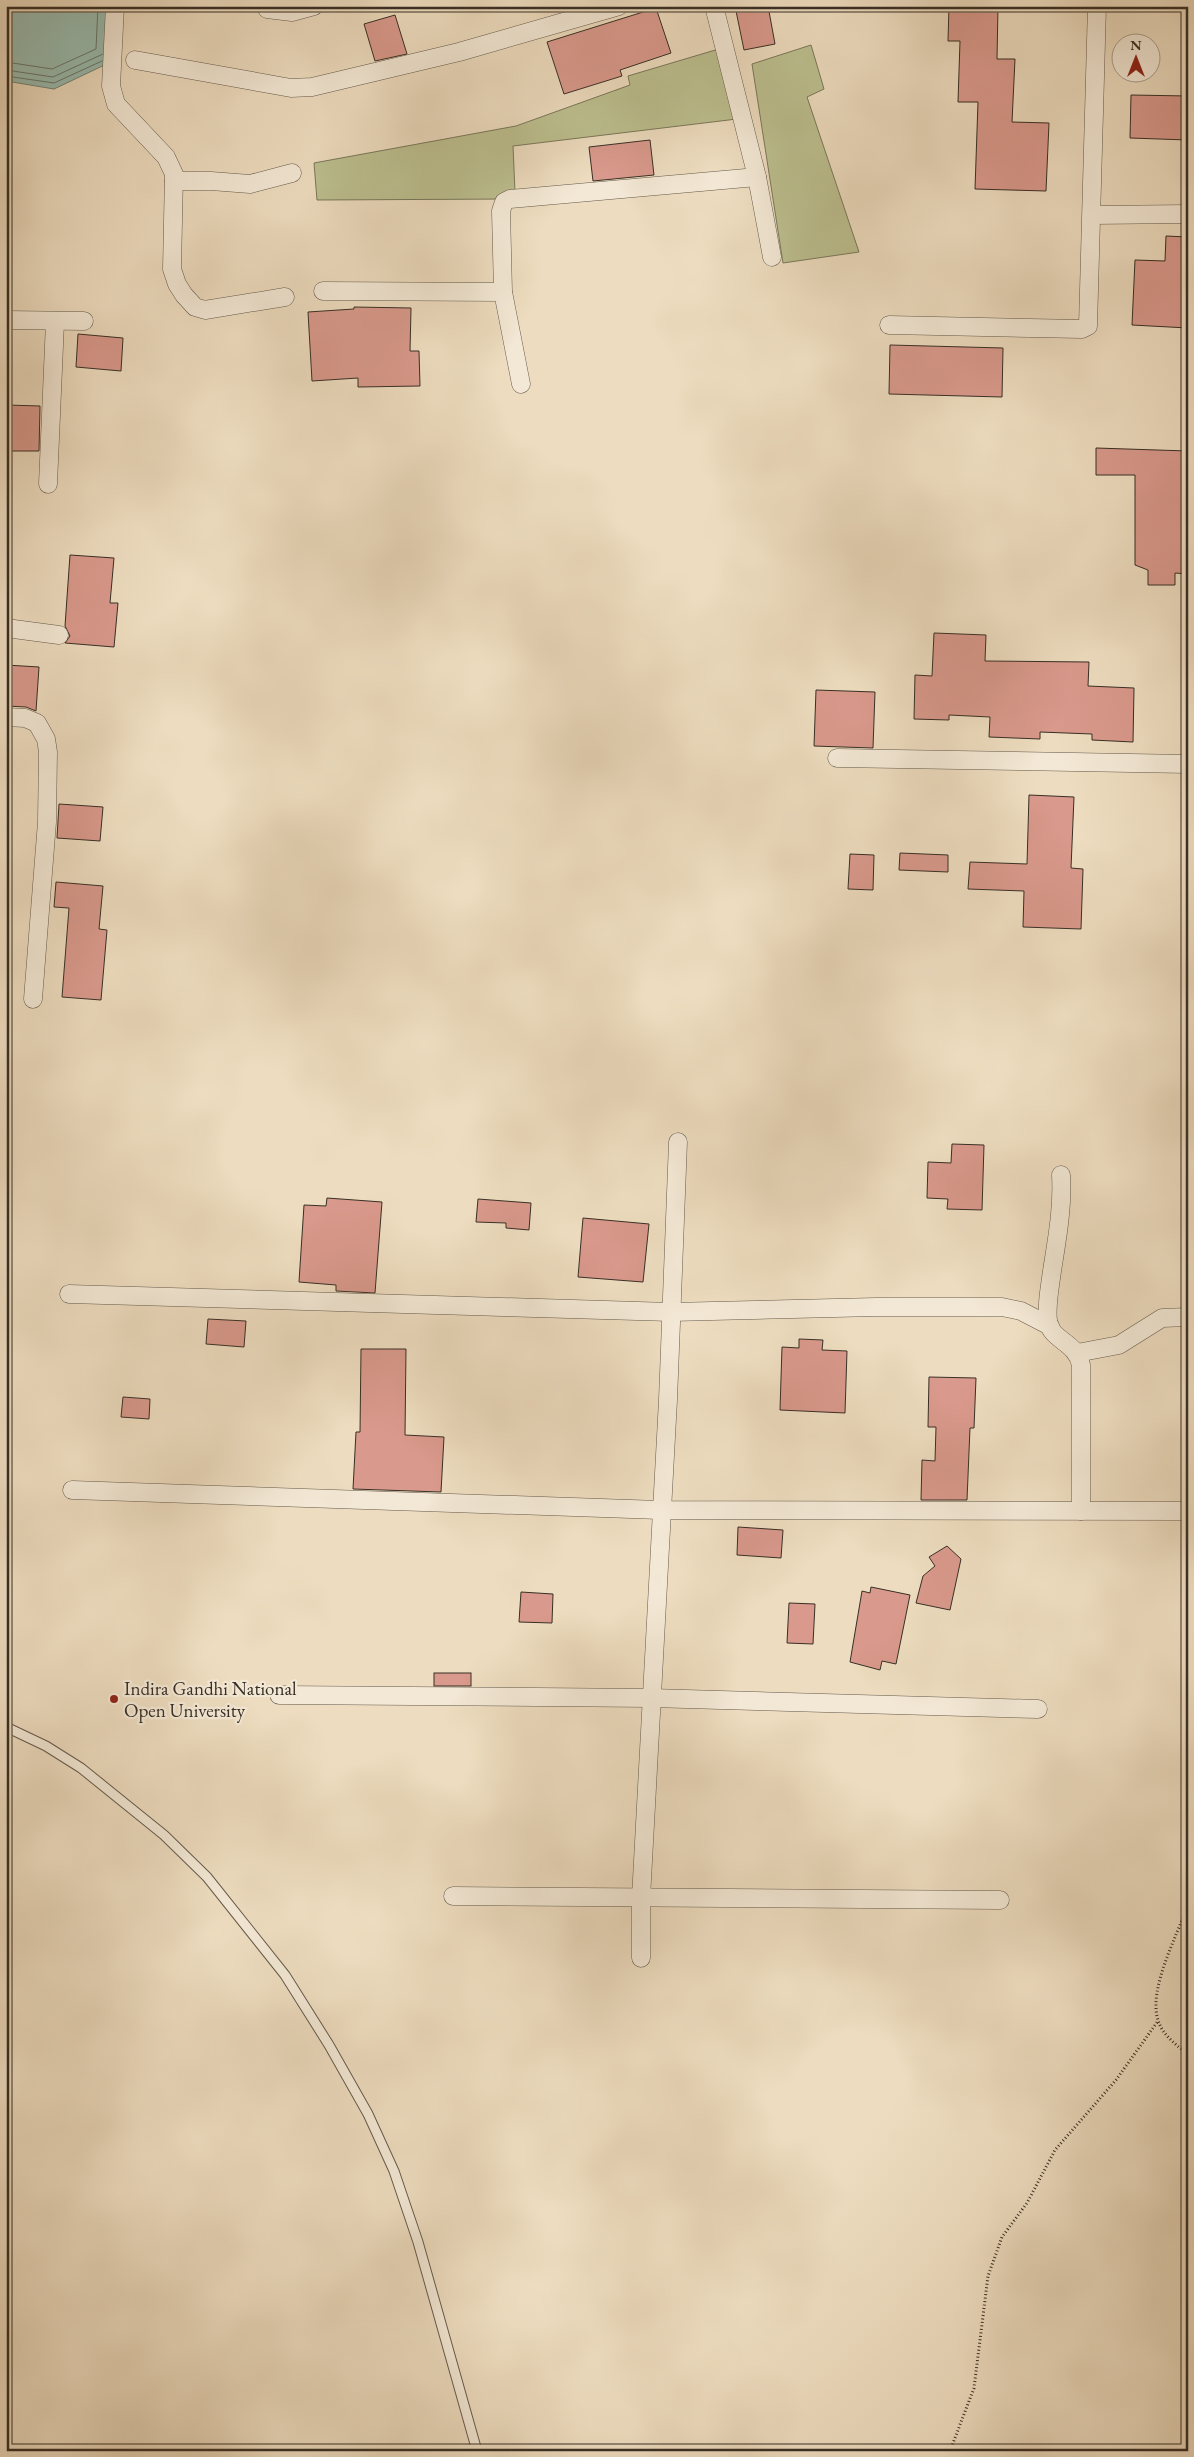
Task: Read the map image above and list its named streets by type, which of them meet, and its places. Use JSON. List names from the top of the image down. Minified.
{"places":["Indira Gandhi National Open University"],"north":"top"}
